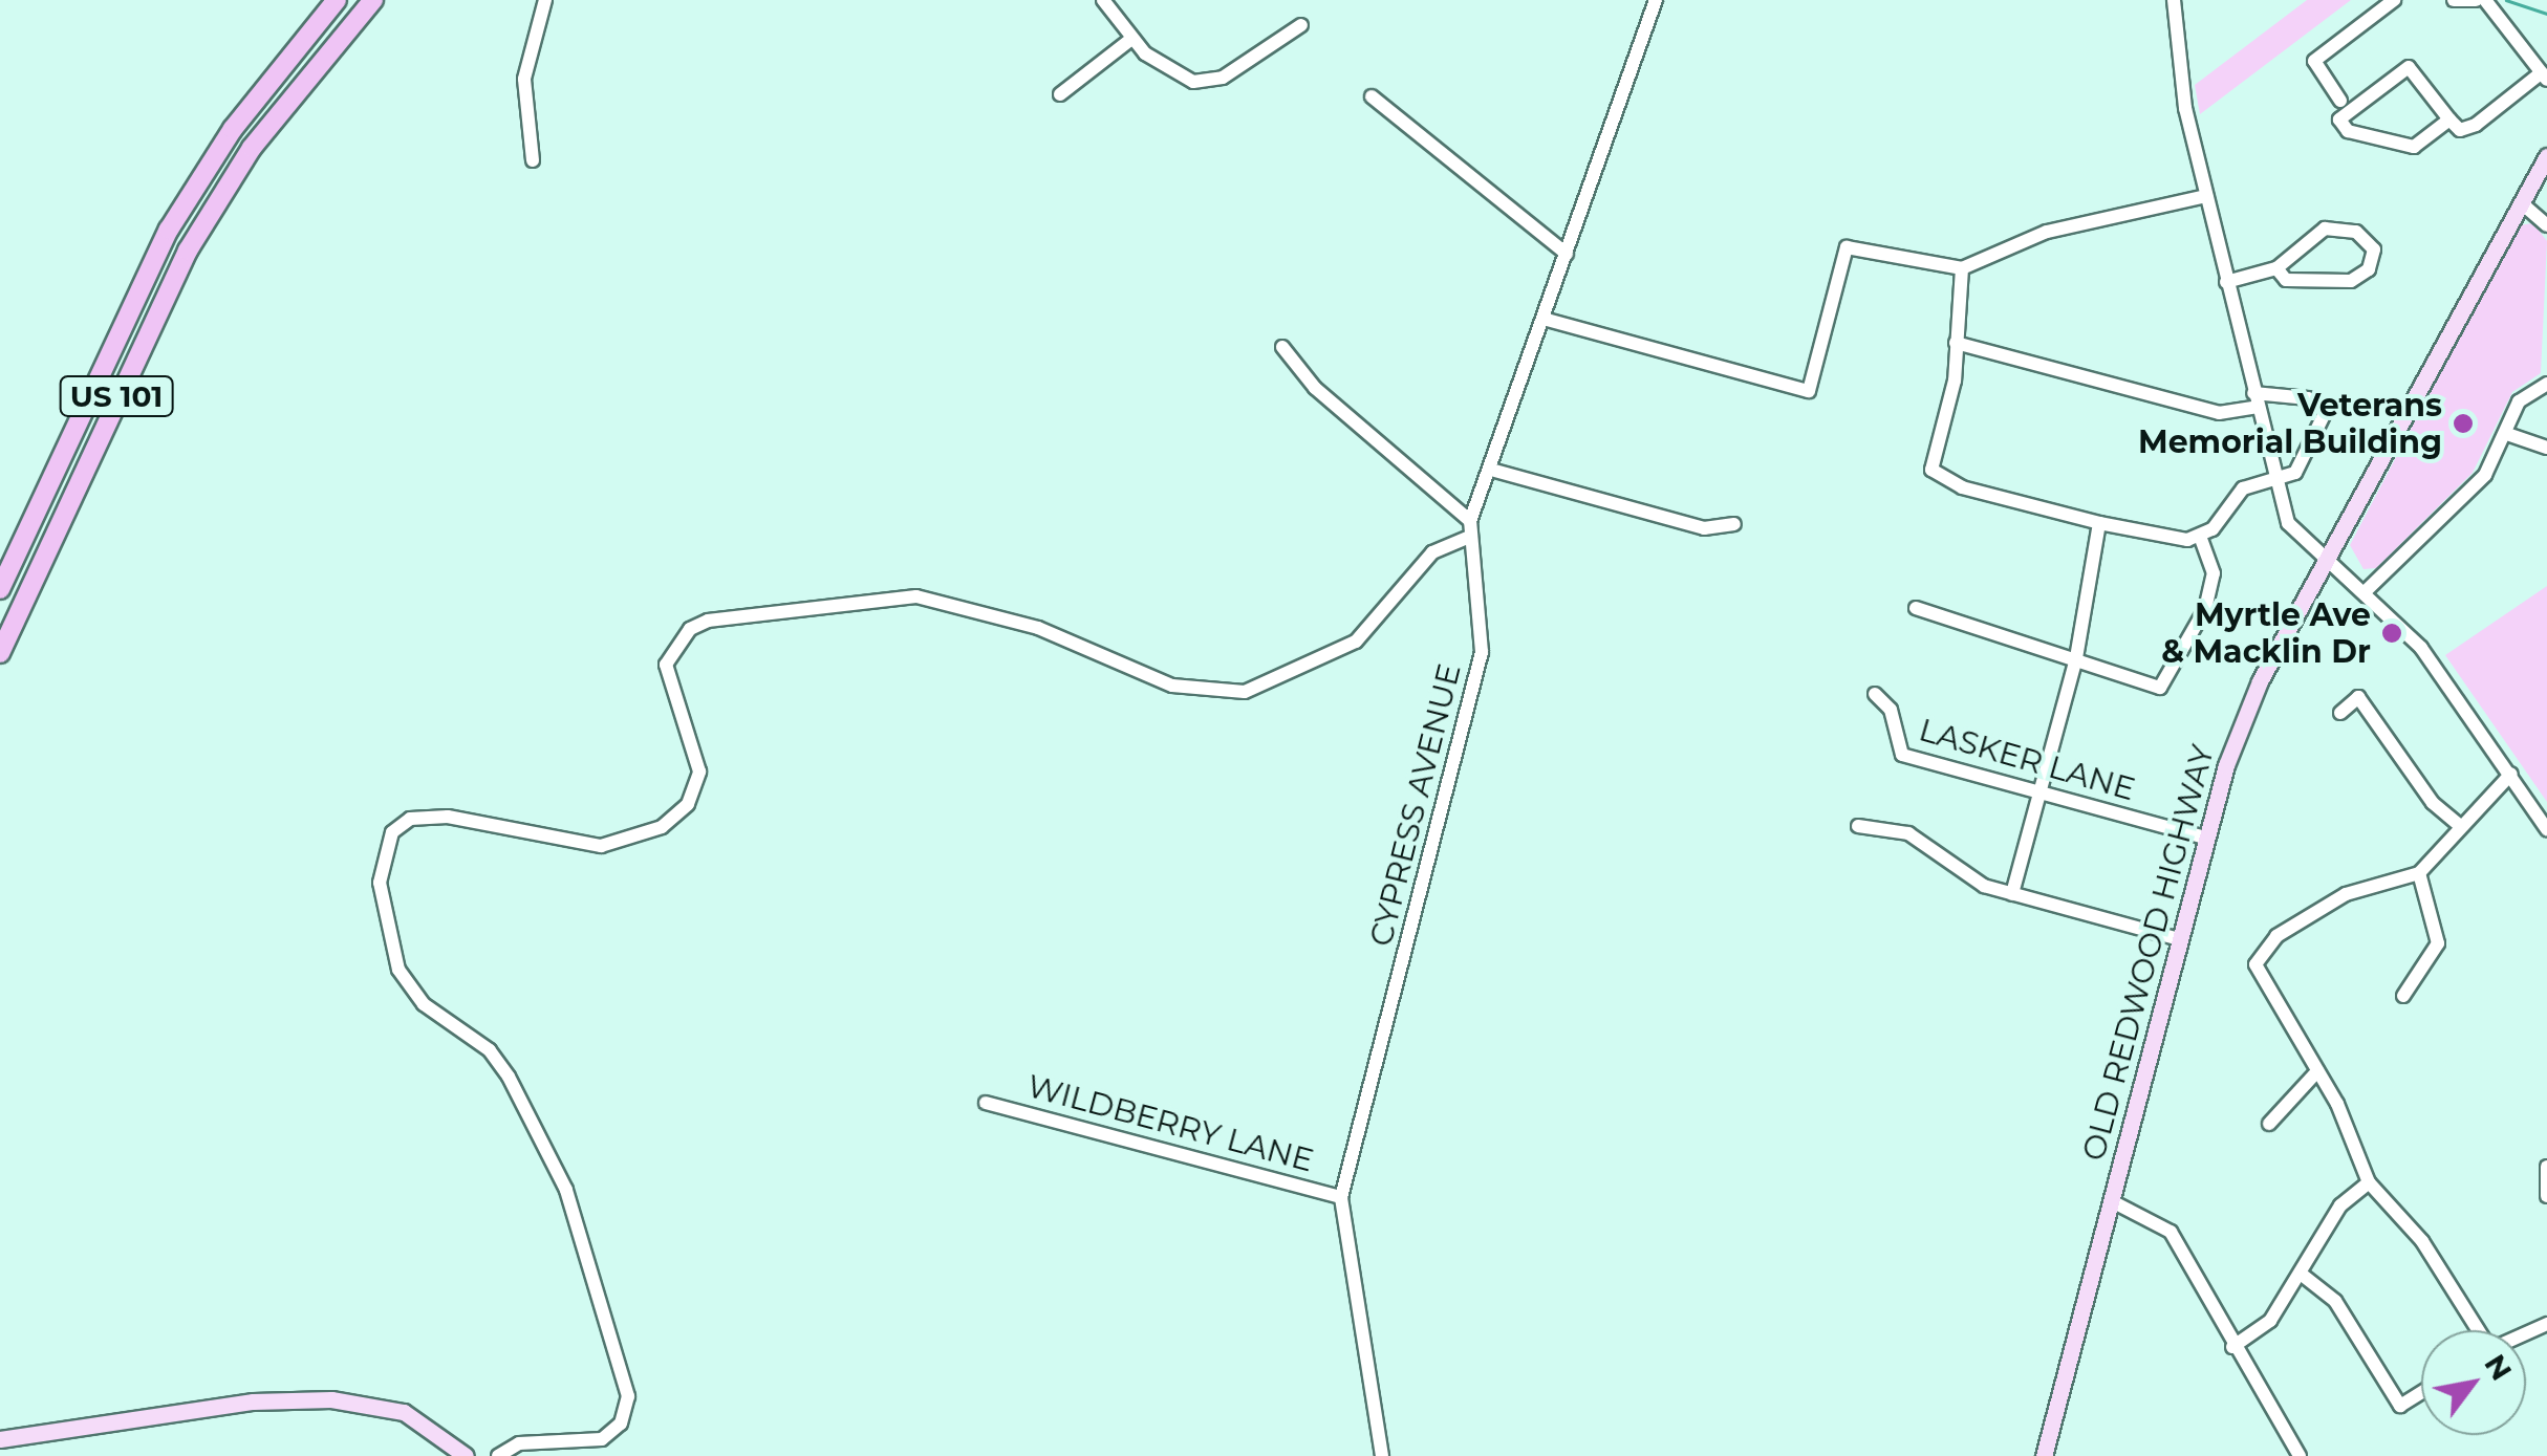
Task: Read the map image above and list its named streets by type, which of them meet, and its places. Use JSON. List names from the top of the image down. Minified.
{"streets":{"highway":["US 101"],"main road":["OLD REDWOOD HIGHWAY"],"street":["LASKER LANE","CYPRESS AVENUE","WILDBERRY LANE"]},"crossings":[["LASKER LANE","OLD REDWOOD HIGHWAY"],["CYPRESS AVENUE","WILDBERRY LANE"]],"places":["Veterans Memorial Building","Myrtle Ave & Macklin Dr"],"north":"top right"}
